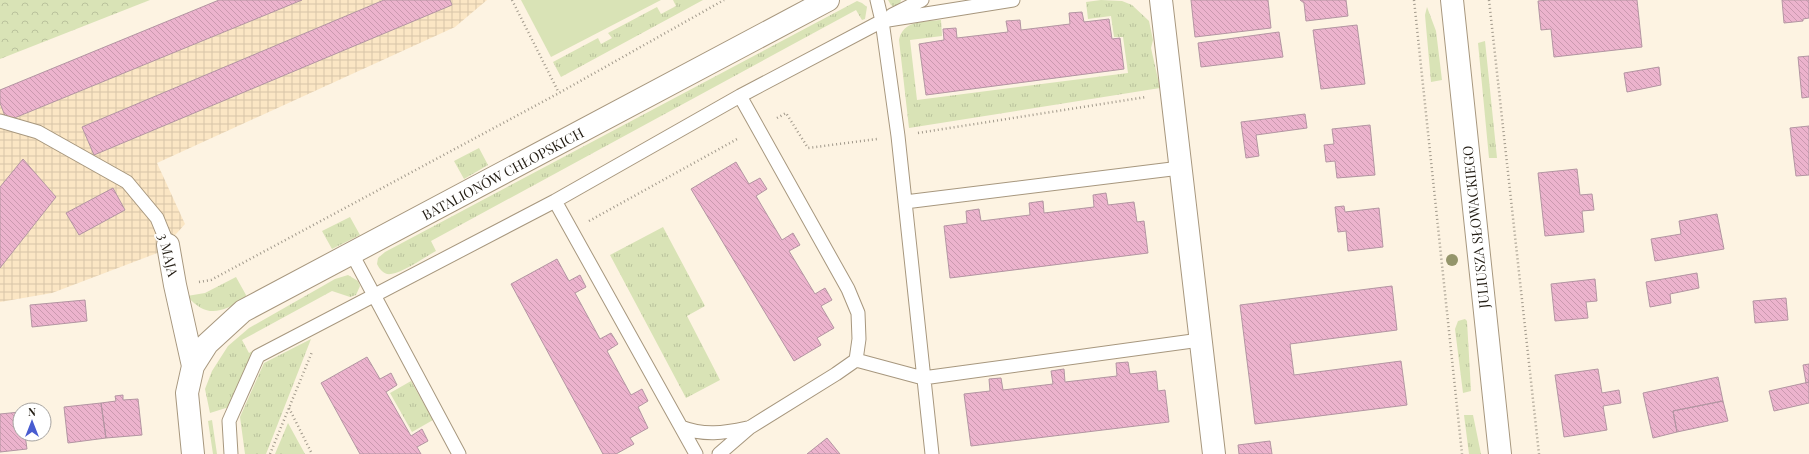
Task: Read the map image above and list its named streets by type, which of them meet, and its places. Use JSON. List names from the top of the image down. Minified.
{"streets":{"street":["BATALIONÓW CHŁOPSKICH","JULIUSZA SŁOWACKIEGO","3 MAJA"]},"crossings":[["BATALIONÓW CHŁOPSKICH","3 MAJA"]],"north":"top"}
